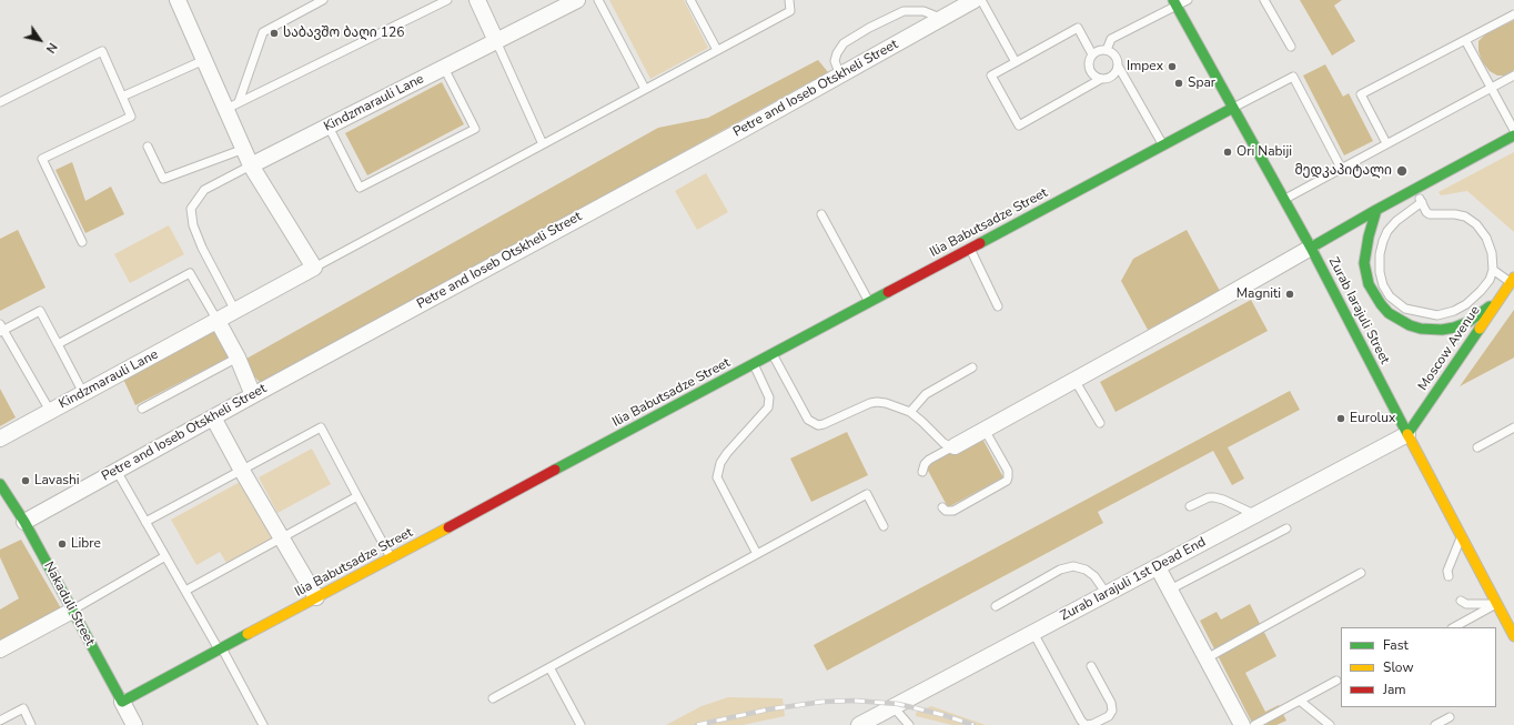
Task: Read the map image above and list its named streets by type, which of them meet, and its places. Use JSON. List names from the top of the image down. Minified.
{"streets":{"street":["Petre and Ioseb Otskheli Street","Kindzmarauli Lane","Ilia Babutsadze Street","Zurab Iarajuli Street","Moscow Avenue","Zurab Iarajuli 1st Dead End","Nakaduli Street"]},"crossings":[["Petre and Ioseb Otskheli Street","Nakaduli Street"],["Ilia Babutsadze Street","Zurab Iarajuli Street"],["Ilia Babutsadze Street","Nakaduli Street"],["Zurab Iarajuli Street","Moscow Avenue"],["Zurab Iarajuli Street","Zurab Iarajuli 1st Dead End"],["Moscow Avenue","Zurab Iarajuli 1st Dead End"]],"places":["საბავშო ბაღი 126","Impex","Spar","Ori Nabiji","მედკაპიტალი","Magniti","Eurolux","Lavashi","Libre"],"legend":["Fast","Slow","Jam"],"north":"bottom right"}
